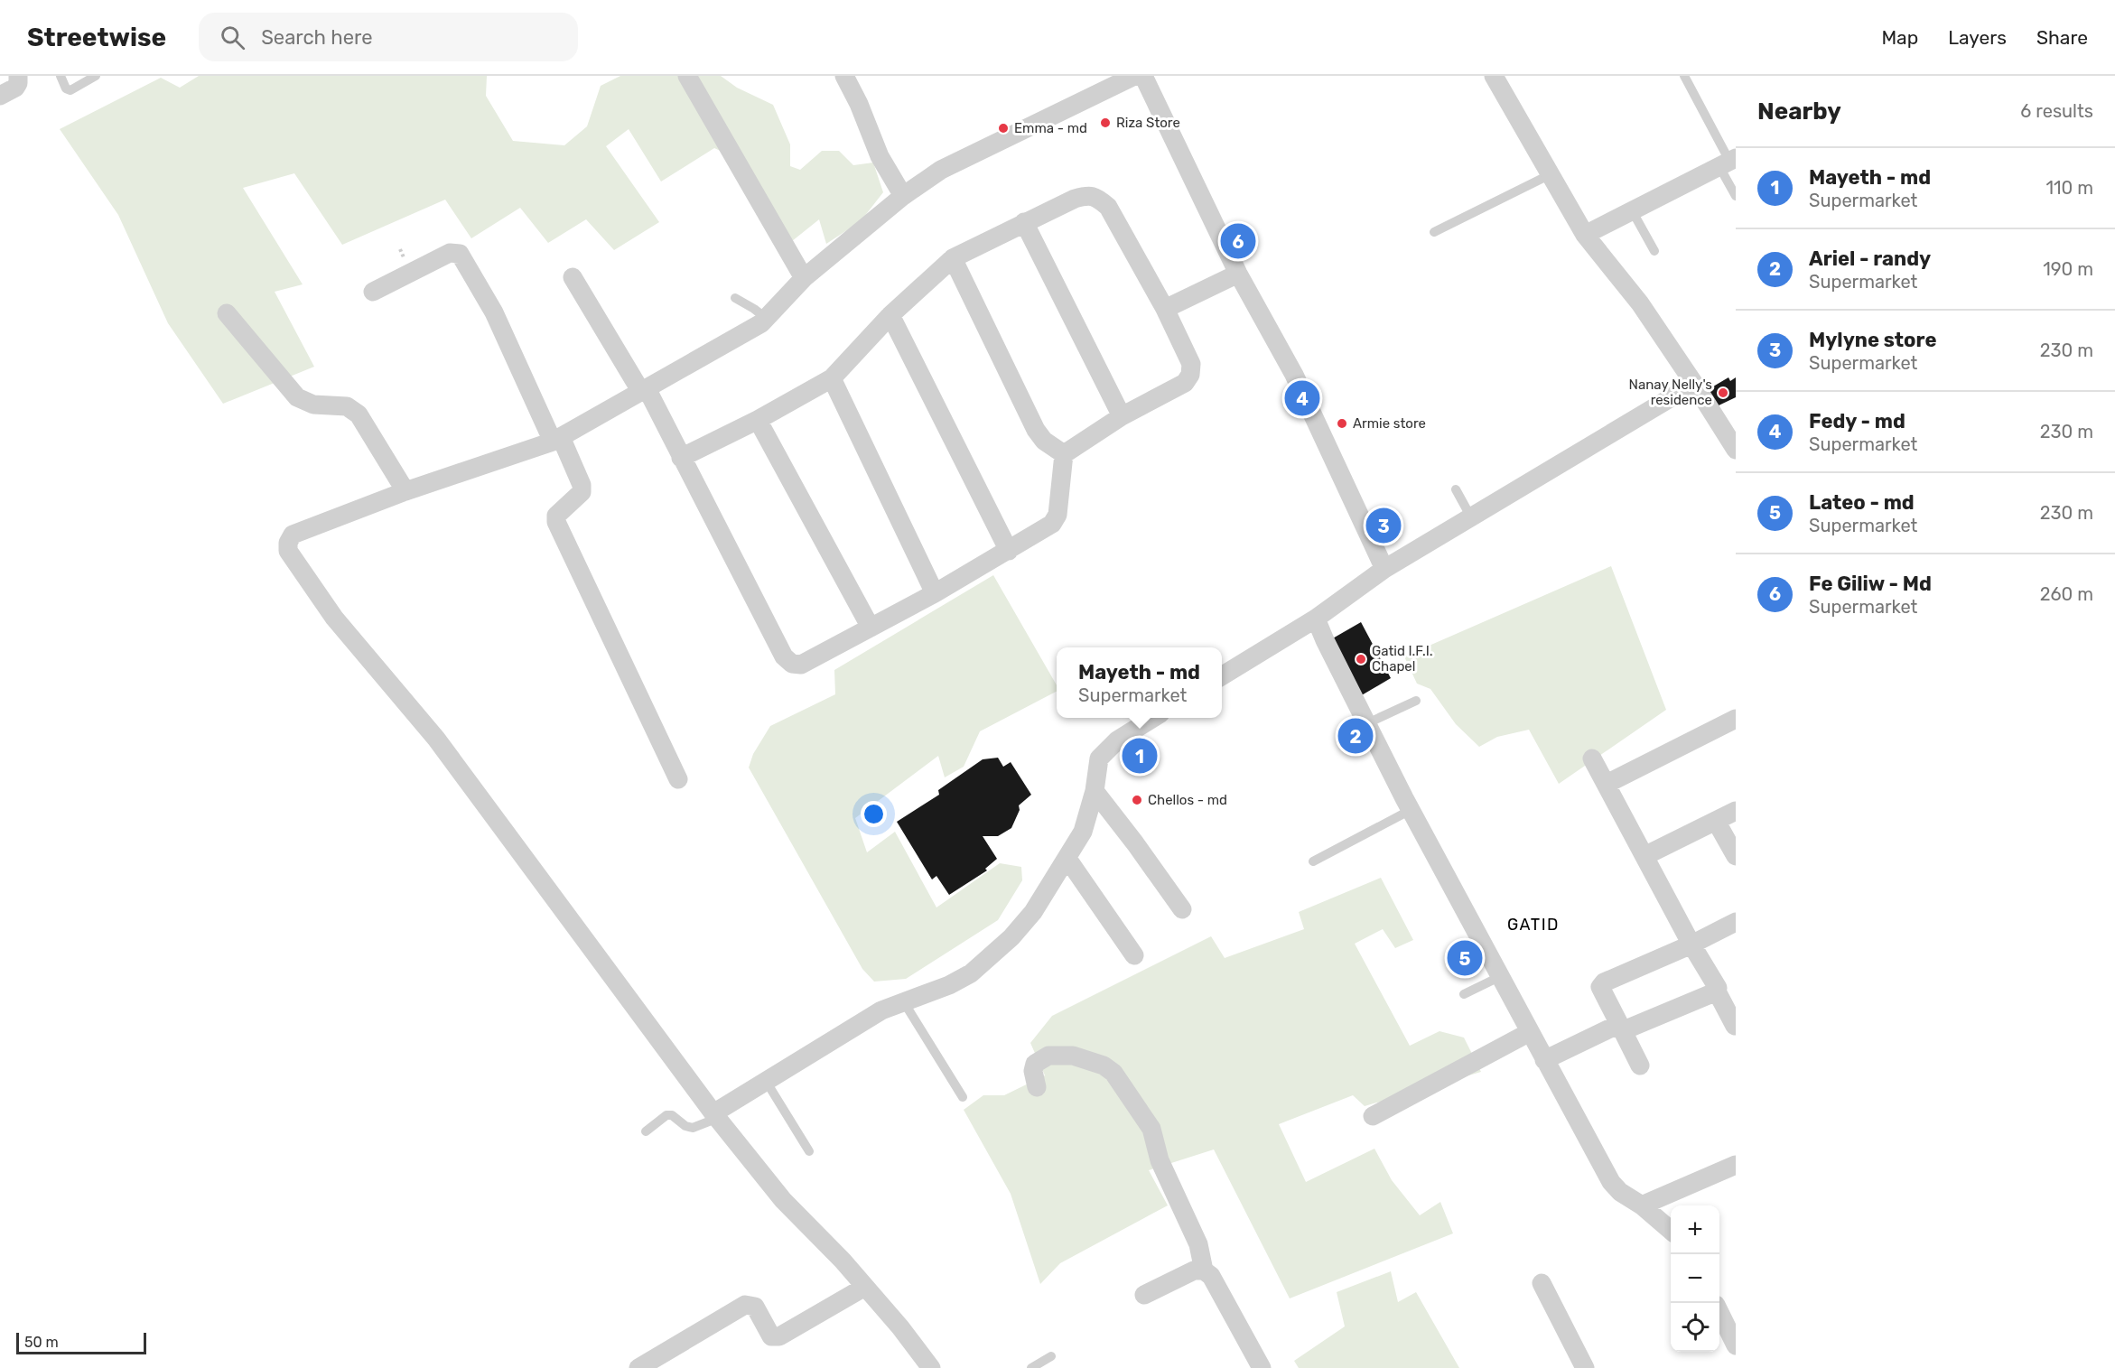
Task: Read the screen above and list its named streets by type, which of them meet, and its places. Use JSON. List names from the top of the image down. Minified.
{"districts":["GATID"],"places":["Riza Store","Emma - md","Nanay Nelly's residence","Armie store","Gatid I.F.I. Chapel","Chellos - md"],"scale_bar":"50 m","page":{"header":"Streetwise","search":"Search here","nav":["Map","Layers","Share"],"heading":["Nearby","6 results"],"list":[{"mark":"1","name":"Mayeth - md","note":"Supermarket","value":"110 m"},{"mark":"2","name":"Ariel - randy","note":"Supermarket","value":"190 m"},{"mark":"3","name":"Mylyne store","note":"Supermarket","value":"230 m"},{"mark":"4","name":"Fedy - md","note":"Supermarket","value":"230 m"},{"mark":"5","name":"Lateo - md","note":"Supermarket","value":"230 m"},{"mark":"6","name":"Fe Giliw - Md","note":"Supermarket","value":"260 m"}],"pins":["6","4","3","2","1","5"],"popup":["Mayeth - md","Supermarket"],"map_buttons":["+","−"],"scale":"50 m"}}
